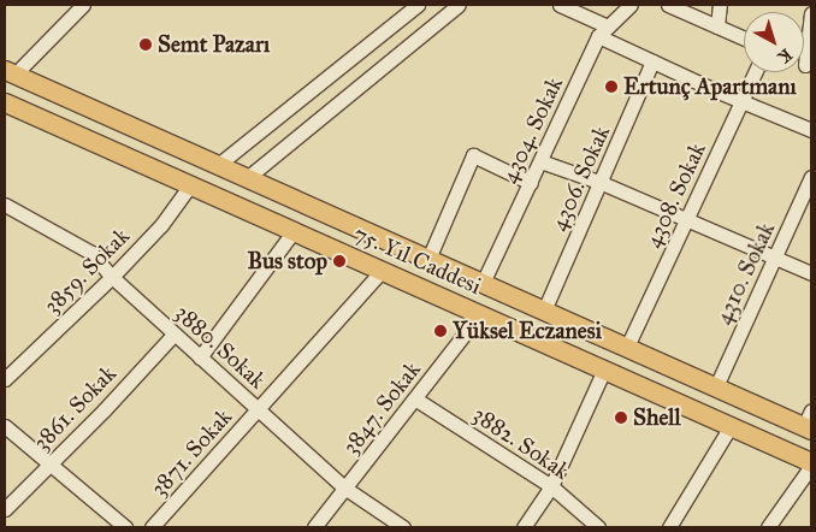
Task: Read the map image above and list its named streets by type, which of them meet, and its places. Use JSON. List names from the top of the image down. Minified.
{"streets":{"main road":["75. Yıl Caddesi"],"street":["4304. Sokak","4306. Sokak","4308. Sokak","3859. Sokak","4310. Sokak","3880. Sokak","3861. Sokak","3847. Sokak","3882. Sokak","3871. Sokak"]},"crossings":[["4304. Sokak","75. Yıl Caddesi"],["4306. Sokak","75. Yıl Caddesi"],["4308. Sokak","75. Yıl Caddesi"],["75. Yıl Caddesi","3859. Sokak"],["75. Yıl Caddesi","4310. Sokak"],["75. Yıl Caddesi","3847. Sokak"],["75. Yıl Caddesi","3871. Sokak"],["3859. Sokak","3880. Sokak"],["3880. Sokak","3861. Sokak"],["3880. Sokak","3847. Sokak"],["3880. Sokak","3871. Sokak"],["3847. Sokak","3882. Sokak"]],"places":["Semt Pazarı","Ertunç Apartmanı","Bus stop","Yüksel Eczanesi","Shell"],"north":"bottom right"}
